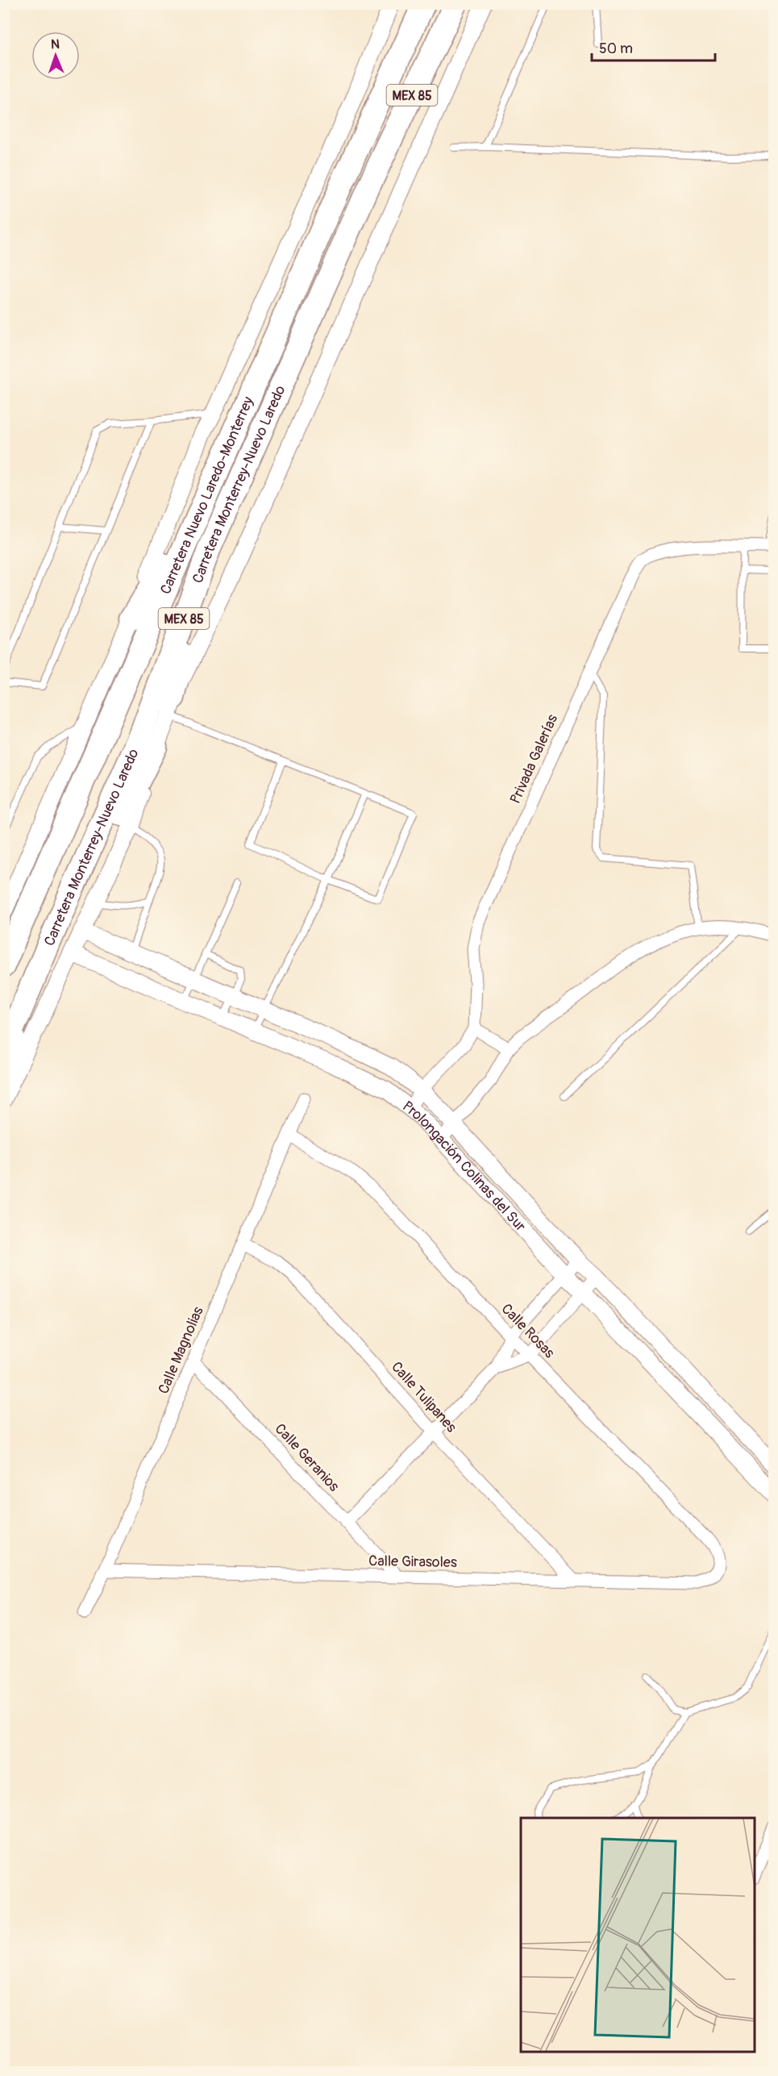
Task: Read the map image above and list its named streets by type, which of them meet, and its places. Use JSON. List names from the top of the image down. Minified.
{"streets":{"highway":["MEX 85","Carretera Monterrey-Nuevo Laredo","Carretera Nuevo Laredo-Monterrey"],"street":["Privada Galerías","Prolongación Colinas del Sur","Calle Rosas","Calle Magnolias","Calle Tulipanes","Calle Geranios","Calle Girasoles"]},"crossings":[["Calle Rosas","Calle Magnolias"],["Calle Rosas","Calle Girasoles"],["Calle Magnolias","Calle Tulipanes"],["Calle Magnolias","Calle Geranios"],["Calle Magnolias","Calle Girasoles"],["Calle Tulipanes","Calle Girasoles"],["Calle Geranios","Calle Girasoles"]],"scale_bar":"50 m","north":"top"}
